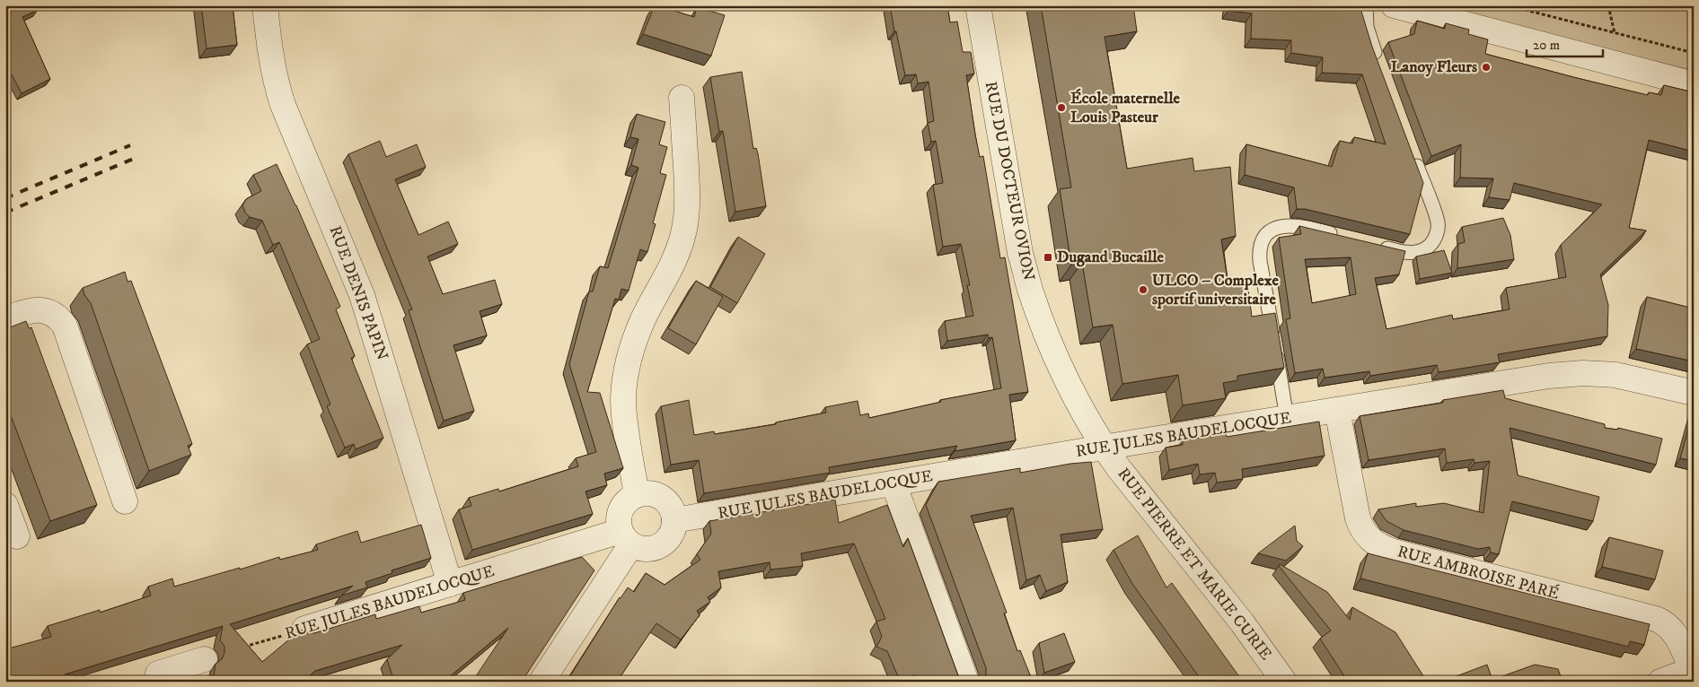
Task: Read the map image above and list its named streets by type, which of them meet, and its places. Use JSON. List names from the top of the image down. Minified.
{"streets":{"street":["RUE DU DOCTEUR OVION","RUE DENIS PAPIN","RUE JULES BAUDELOCQUE","RUE PIERRE ET MARIE CURIE","RUE AMBROISE PARÉ"]},"crossings":[["RUE DU DOCTEUR OVION","RUE JULES BAUDELOCQUE"],["RUE DU DOCTEUR OVION","RUE PIERRE ET MARIE CURIE"],["RUE DENIS PAPIN","RUE JULES BAUDELOCQUE"],["RUE JULES BAUDELOCQUE","RUE PIERRE ET MARIE CURIE"],["RUE JULES BAUDELOCQUE","RUE AMBROISE PARÉ"]],"places":{"other":["Lanoy Fleurs","École maternelle Louis Pasteur","ULCO – Complexe sportif universitaire"],"transit":["Dugand Bucaille"]},"scale_bar":"20 m"}
